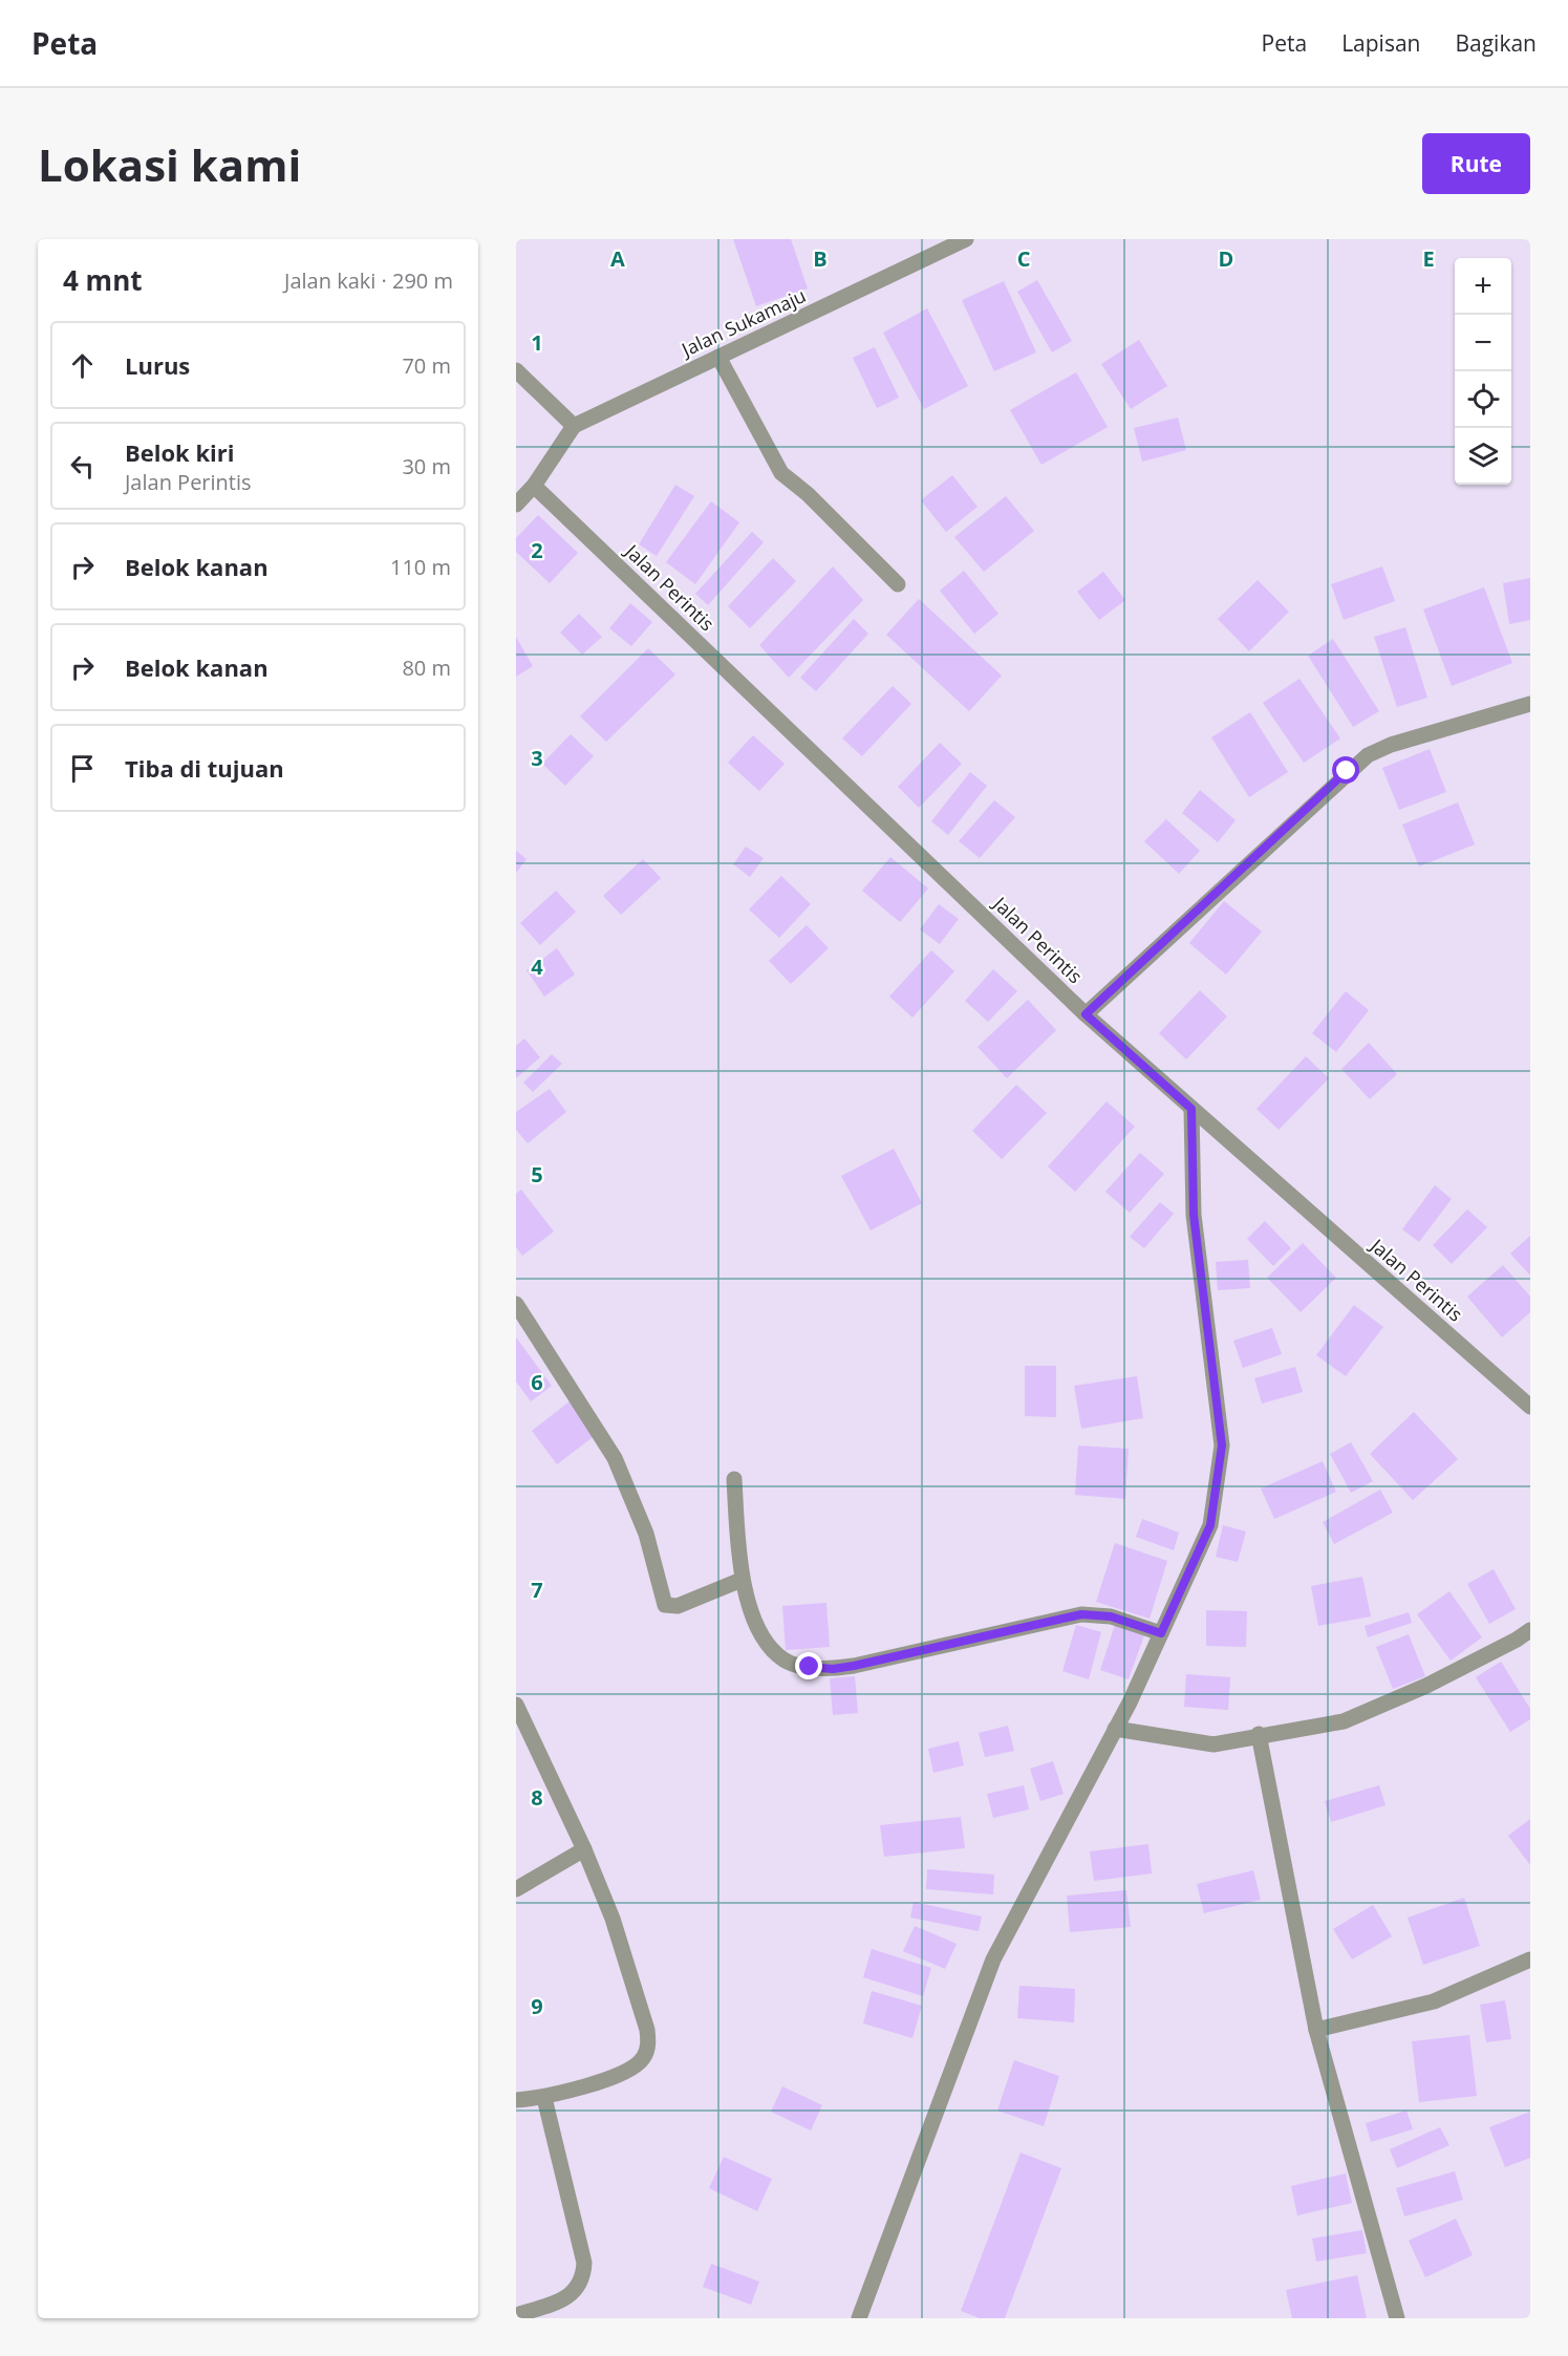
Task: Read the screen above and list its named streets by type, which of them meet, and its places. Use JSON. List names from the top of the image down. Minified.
{"streets":{"street":["Jalan Sukamaju","Jalan Perintis"]},"page":{"header":"Peta","nav":["Peta","Lapisan","Bagikan"],"buttons":"Rute","title":"Lokasi kami","heading":["4 mnt","Jalan kaki · 290 m"],"map_buttons":["+","−"],"list":[["Lurus","70 m"],["Belok kiri","Jalan Perintis","30 m"],["Belok kanan","110 m"],["Belok kanan","80 m"],"Tiba di tujuan"]},"grid":{"columns":["A","B","C","D","E"],"rows":["1","2","3","4","5","6","7","8","9"]}}
